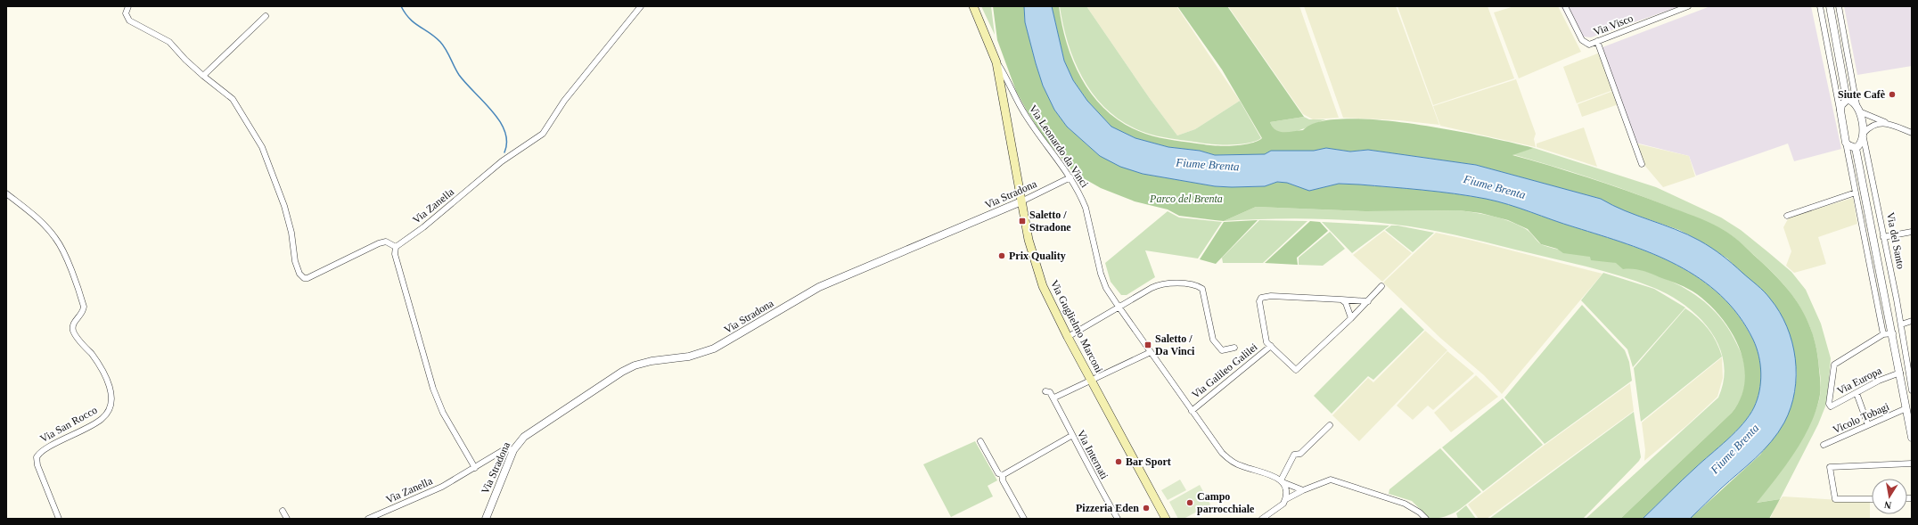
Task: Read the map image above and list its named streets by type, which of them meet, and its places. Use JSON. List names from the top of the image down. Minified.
{"streets":{"main road":["Via Guglielmo Marconi"],"street":["Via Visco","Via Leonardo da Vinci","Via Stradona","Via Zanella","Via del Santo","Via Galileo Galilei","Via Europa","Vicolo Tobagi","Via San Rocco","Via Internati"]},"crossings":[["Via Leonardo da Vinci","Via Stradona"],["Via Leonardo da Vinci","Via Guglielmo Marconi"],["Via Leonardo da Vinci","Via Galileo Galilei"],["Via Stradona","Via Zanella"],["Via Stradona","Via Guglielmo Marconi"]],"water":["Fiume Brenta"],"parks":["Parco del Brenta"],"places":{"other":["Siute Cafè","Prix Quality","Bar Sport","Campo parrocchiale","Pizzeria Eden"],"transit":["Saletto / Stradone","Saletto / Da Vinci"]},"north":"bottom"}
